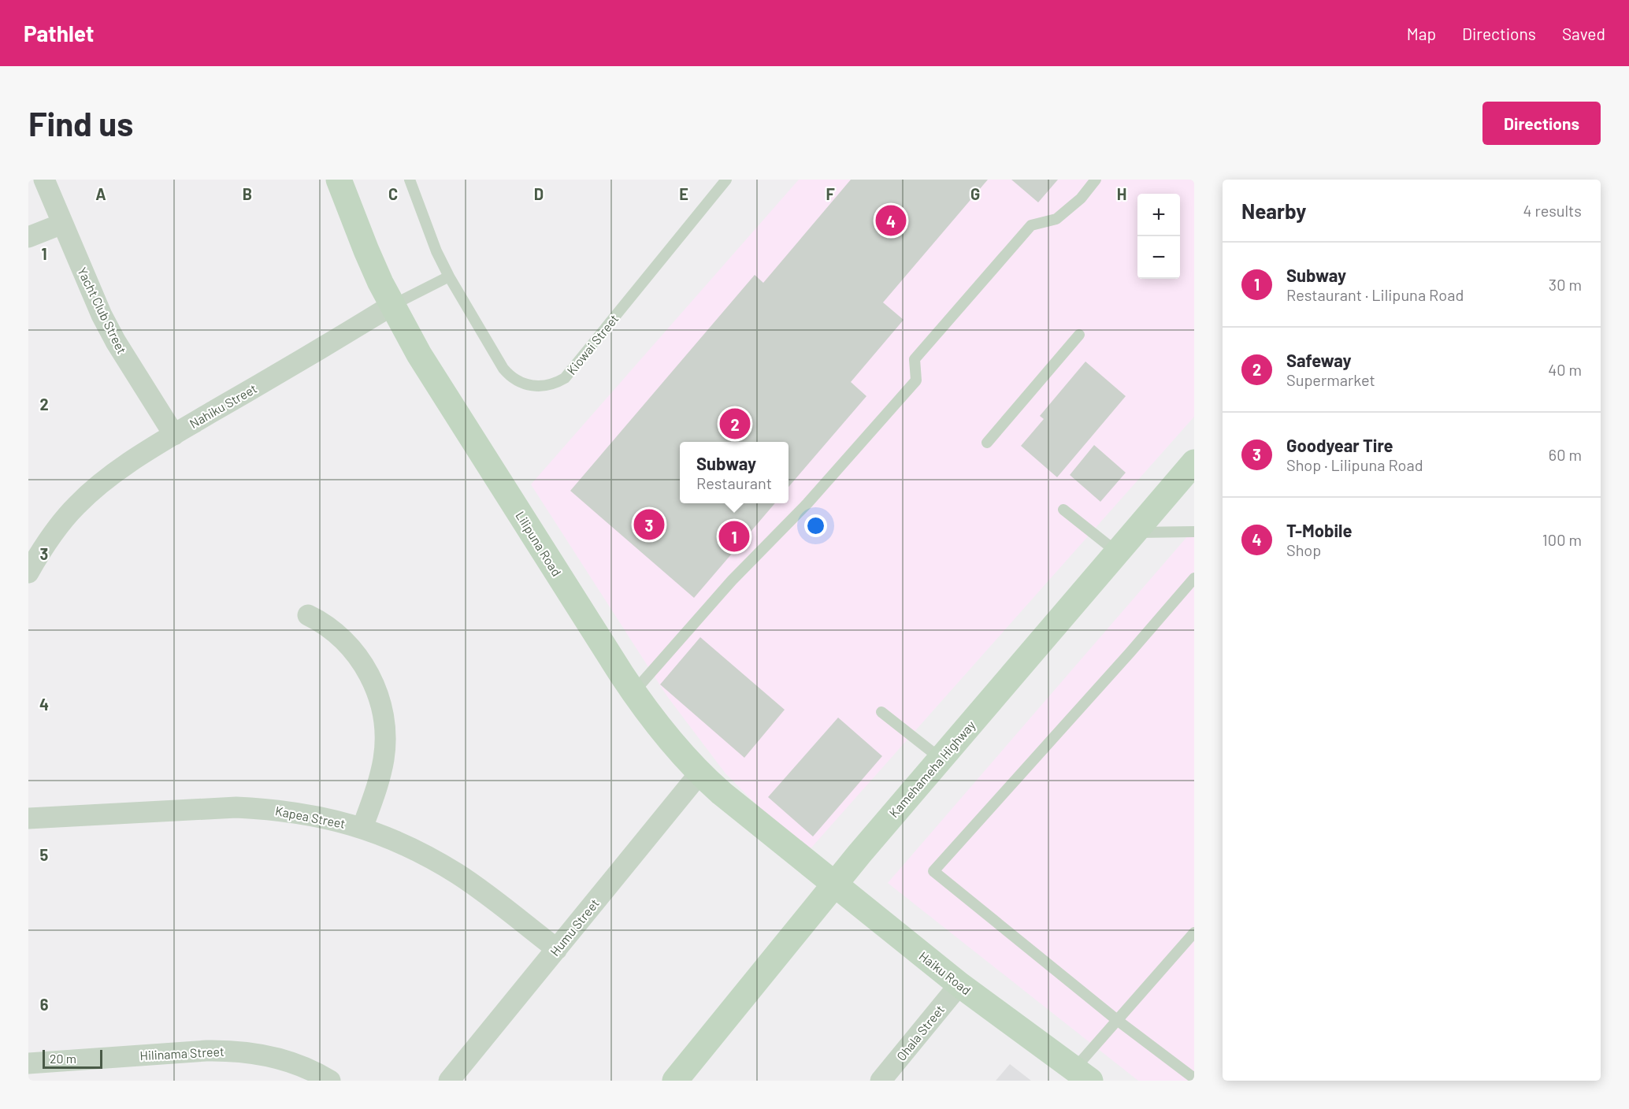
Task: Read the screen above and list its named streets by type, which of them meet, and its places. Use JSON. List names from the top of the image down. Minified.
{"streets":{"main road":["Lilipuna Road","Kamehameha Highway","Haiku Road"],"street":["Yacht Club Street","Nahiku Street","Kapea Street","Humu Street","Ohala Street","Hilinama Street"],"lane":["Kiowai Street"]},"crossings":[["Yacht Club Street","Nahiku Street"],["Kiowai Street","Nahiku Street"],["Nahiku Street","Lilipuna Road"],["Lilipuna Road","Humu Street"],["Lilipuna Road","Haiku Road"],["Kamehameha Highway","Haiku Road"],["Kapea Street","Humu Street"],["Haiku Road","Ohala Street"]],"scale_bar":"20 m","page":{"header":"Pathlet","nav":["Map","Directions","Saved"],"buttons":"Directions","title":"Find us","heading":["Nearby","4 results"],"map_buttons":["+","−"],"pins":["4","2","3","1"],"list":[{"mark":"1","name":"Subway","note":"Restaurant · Lilipuna Road","value":"30 m"},{"mark":"2","name":"Safeway","note":"Supermarket","value":"40 m"},{"mark":"3","name":"Goodyear Tire","note":"Shop · Lilipuna Road","value":"60 m"},{"mark":"4","name":"T-Mobile","note":"Shop","value":"100 m"}],"popup":["Subway","Restaurant"],"scale":"20 m"},"grid":{"columns":["A","B","C","D","E","F","G","H"],"rows":["1","2","3","4","5","6"]}}
